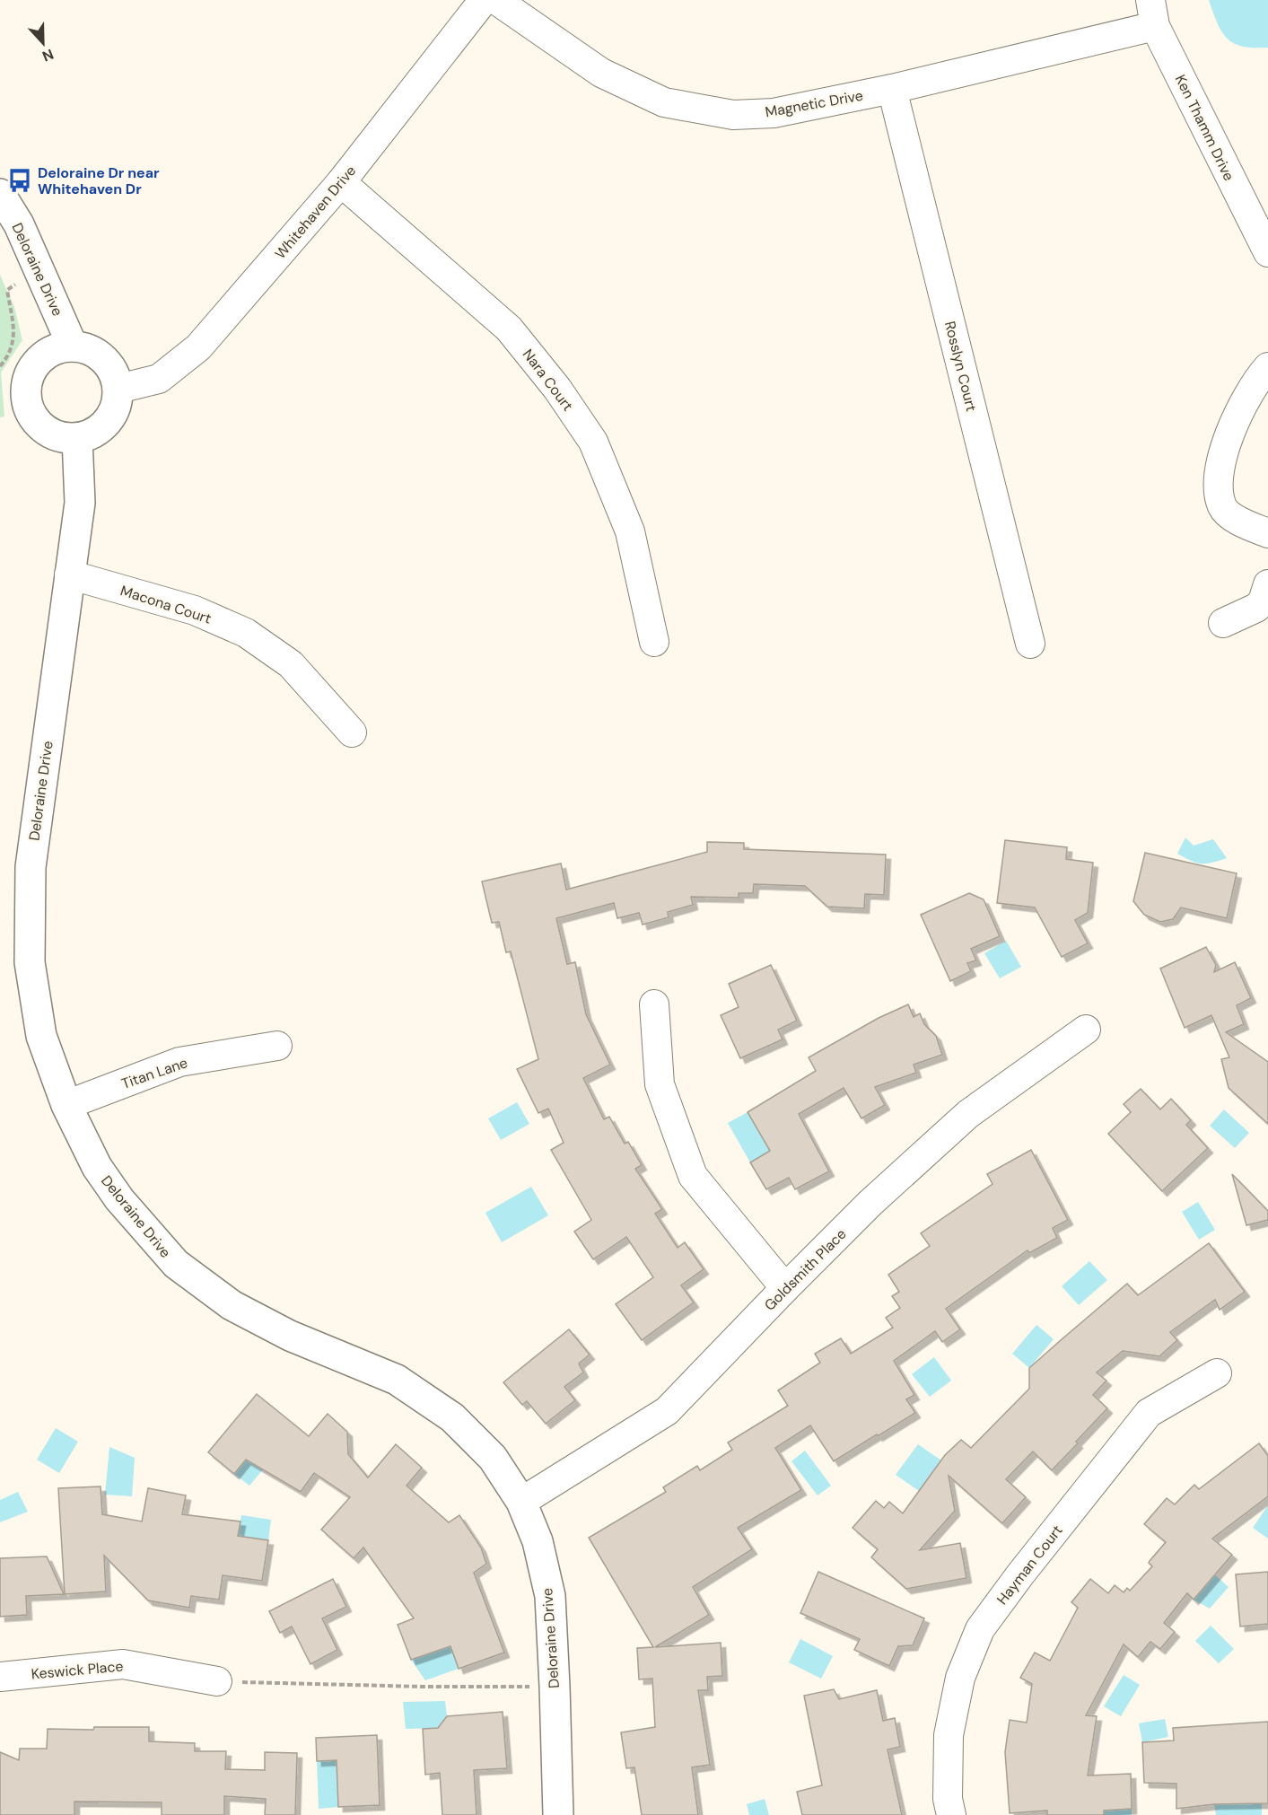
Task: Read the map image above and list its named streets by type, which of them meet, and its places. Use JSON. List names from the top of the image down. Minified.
{"streets":{"street":["Magnetic Drive","Ken Thamm Drive","Whitehaven Drive","Deloraine Drive","Rosslyn Court","Nara Court","Macona Court","Titan Lane","Goldsmith Place","Hayman Court","Keswick Place"]},"crossings":[["Magnetic Drive","Ken Thamm Drive"],["Magnetic Drive","Rosslyn Court"],["Whitehaven Drive","Deloraine Drive"],["Whitehaven Drive","Nara Court"],["Deloraine Drive","Macona Court"],["Deloraine Drive","Titan Lane"],["Deloraine Drive","Goldsmith Place"]],"places":{"bus stop":["Deloraine Dr near Whitehaven Dr"]},"north":"bottom"}
